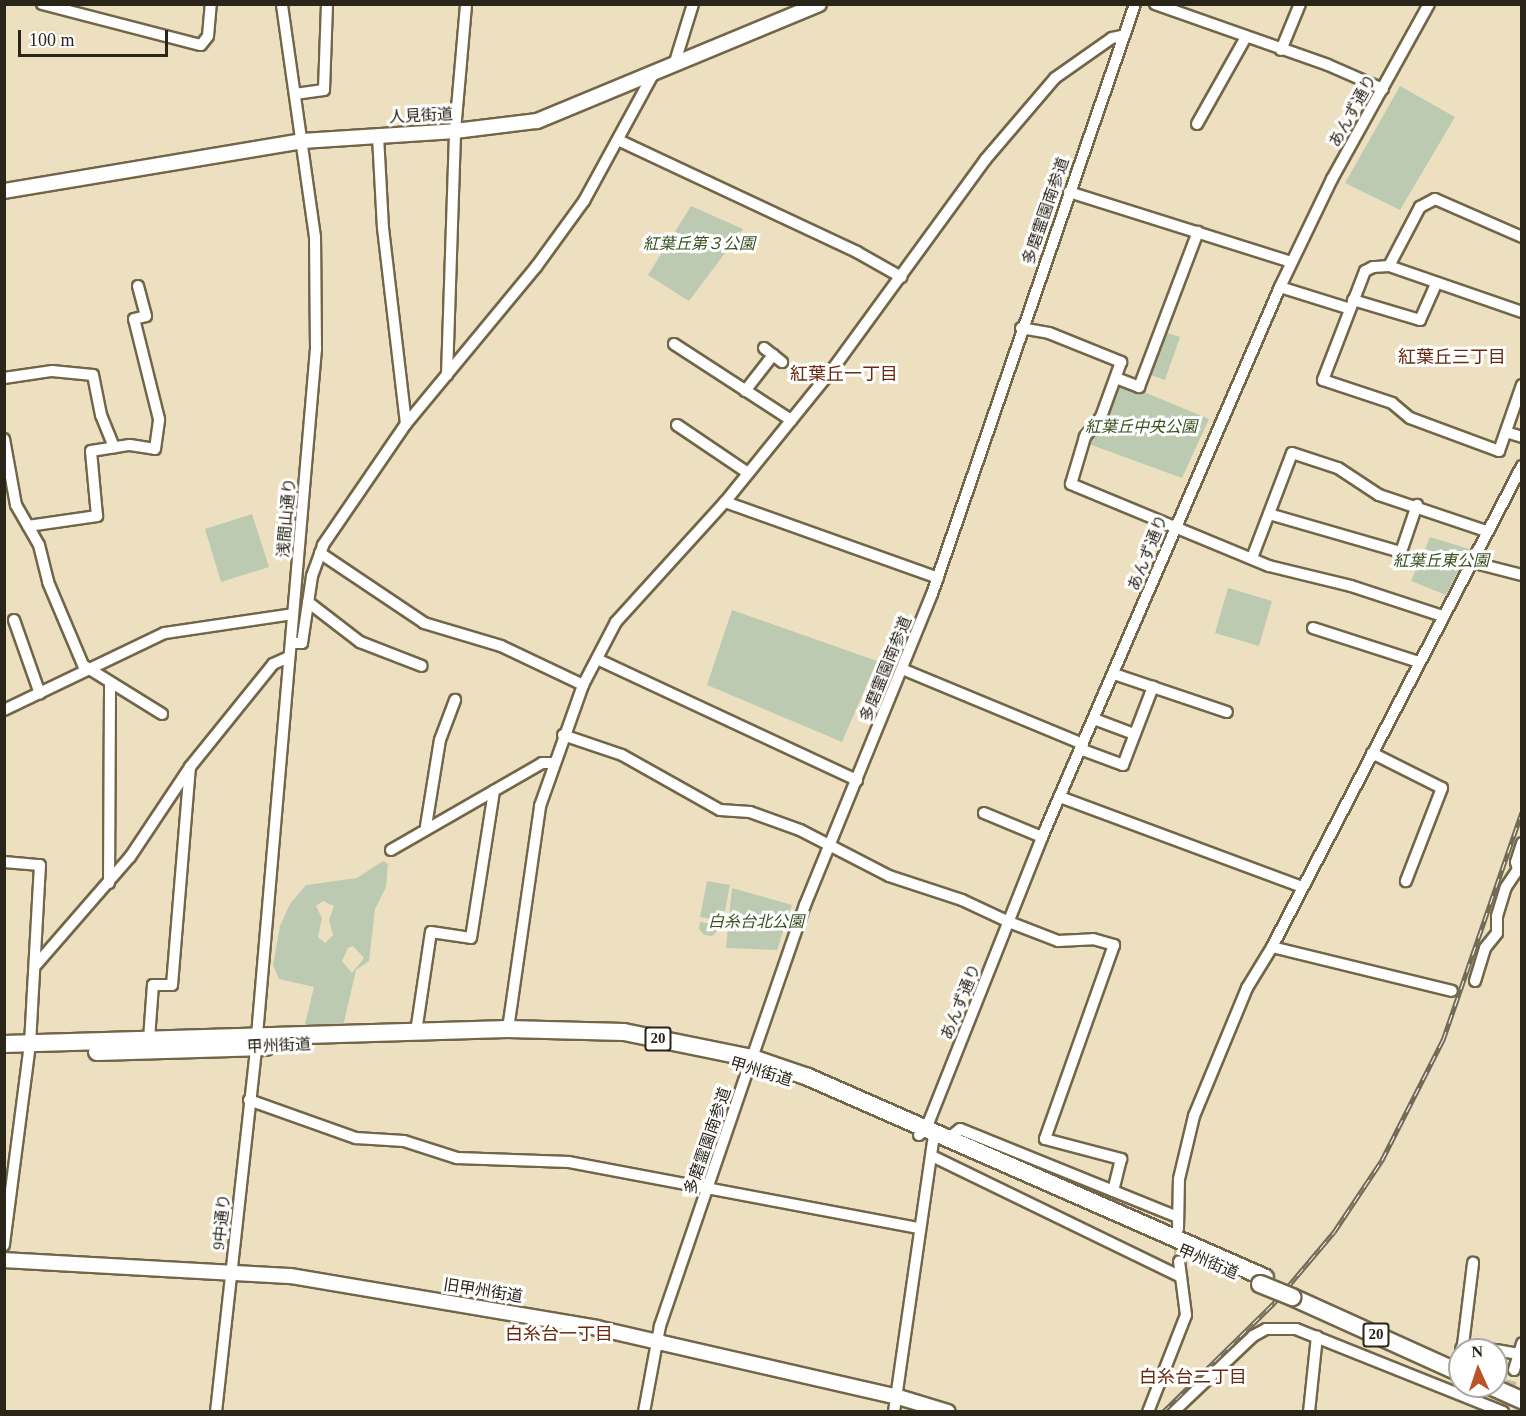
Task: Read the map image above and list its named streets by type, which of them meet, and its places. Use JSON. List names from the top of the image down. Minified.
{"streets":{"highway":["20","甲州街道"],"main road":["人見街道","旧甲州街道"],"street":["あんず通り","多磨霊園南参道","浅間山通り","9中通り"]},"crossings":[["あんず通り","甲州街道"],["あんず通り","旧甲州街道"],["人見街道","浅間山通り"],["多磨霊園南参道","甲州街道"],["多磨霊園南参道","旧甲州街道"],["浅間山通り","甲州街道"],["浅間山通り","9中通り"],["甲州街道","9中通り"],["9中通り","旧甲州街道"]],"districts":["紅葉丘三丁目","紅葉丘一丁目","白糸台一丁目","白糸台二丁目"],"parks":["紅葉丘第３公園","紅葉丘中央公園","紅葉丘東公園","白糸台北公園"],"scale_bar":"100 m","north":"top"}
